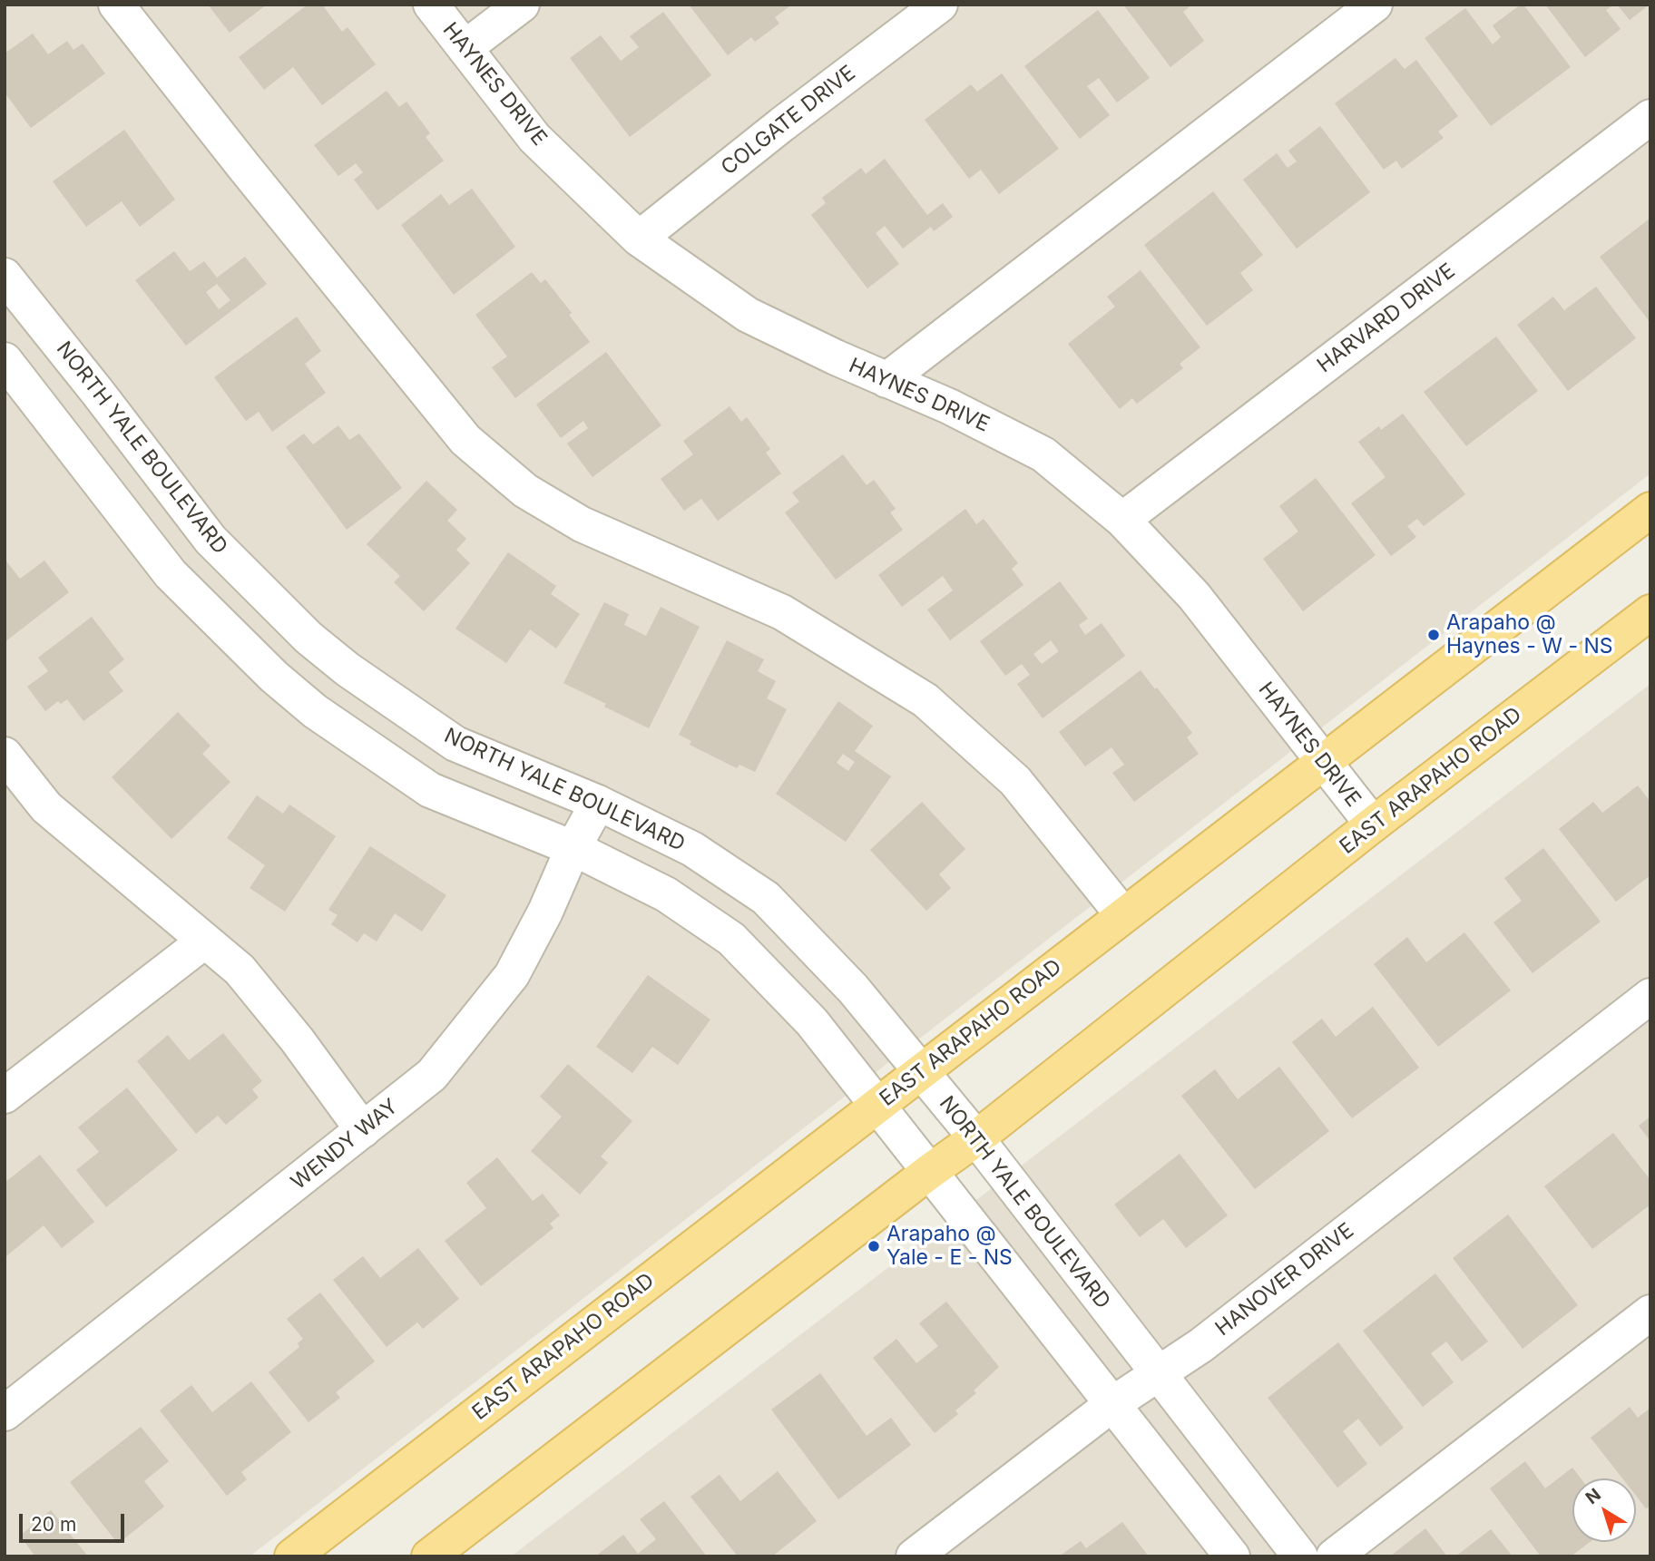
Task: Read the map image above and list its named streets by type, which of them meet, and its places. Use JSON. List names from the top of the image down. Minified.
{"streets":{"main road":["EAST ARAPAHO ROAD"],"street":["HAYNES DRIVE","COLGATE DRIVE","HARVARD DRIVE","NORTH YALE BOULEVARD","WENDY WAY","HANOVER DRIVE"]},"crossings":[["HAYNES DRIVE","COLGATE DRIVE"],["HAYNES DRIVE","HARVARD DRIVE"],["HAYNES DRIVE","EAST ARAPAHO ROAD"],["NORTH YALE BOULEVARD","EAST ARAPAHO ROAD"],["NORTH YALE BOULEVARD","WENDY WAY"],["NORTH YALE BOULEVARD","HANOVER DRIVE"]],"places":["Arapaho @ Haynes - W - NS","Arapaho @ Yale - E - NS"],"scale_bar":"20 m","north":"top left"}
